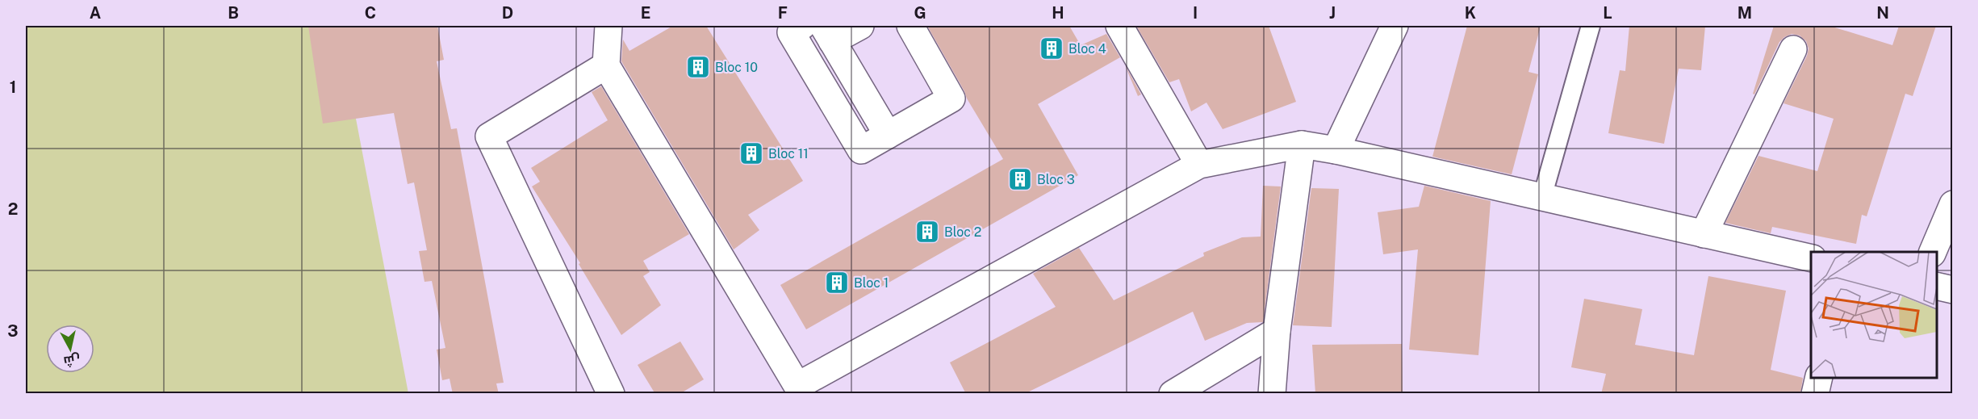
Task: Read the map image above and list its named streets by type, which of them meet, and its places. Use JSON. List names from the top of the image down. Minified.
{"places":{"building":["Bloc 4","Bloc 10","Bloc 11","Bloc 3","Bloc 2","Bloc 1"]},"north":"bottom","grid":{"columns":["A","B","C","D","E","F","G","H","I","J","K","L","M","N"],"rows":["1","2","3"]}}
